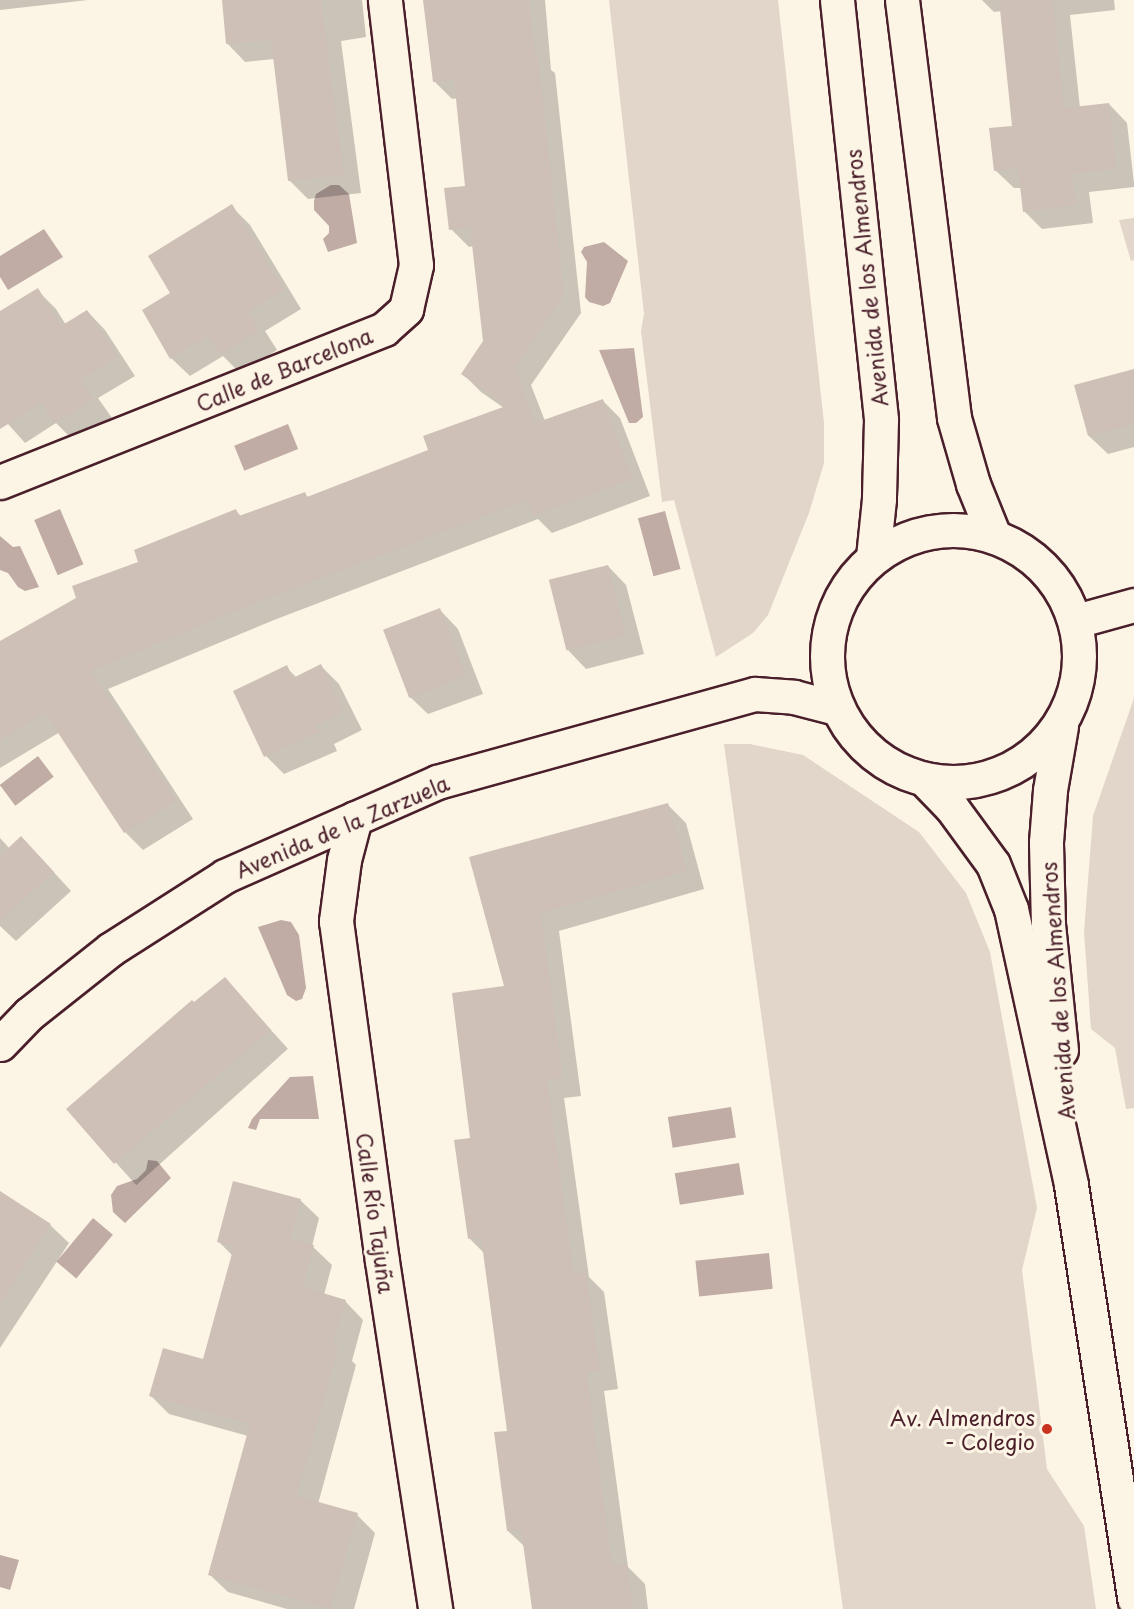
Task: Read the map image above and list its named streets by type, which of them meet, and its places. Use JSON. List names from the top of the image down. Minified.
{"streets":{"street":["Avenida de los Almendros","Calle de Barcelona","Avenida de la Zarzuela","Calle Río Tajuña"]},"crossings":[["Avenida de la Zarzuela","Calle Río Tajuña"]],"places":["Av. Almendros - Colegio"]}
